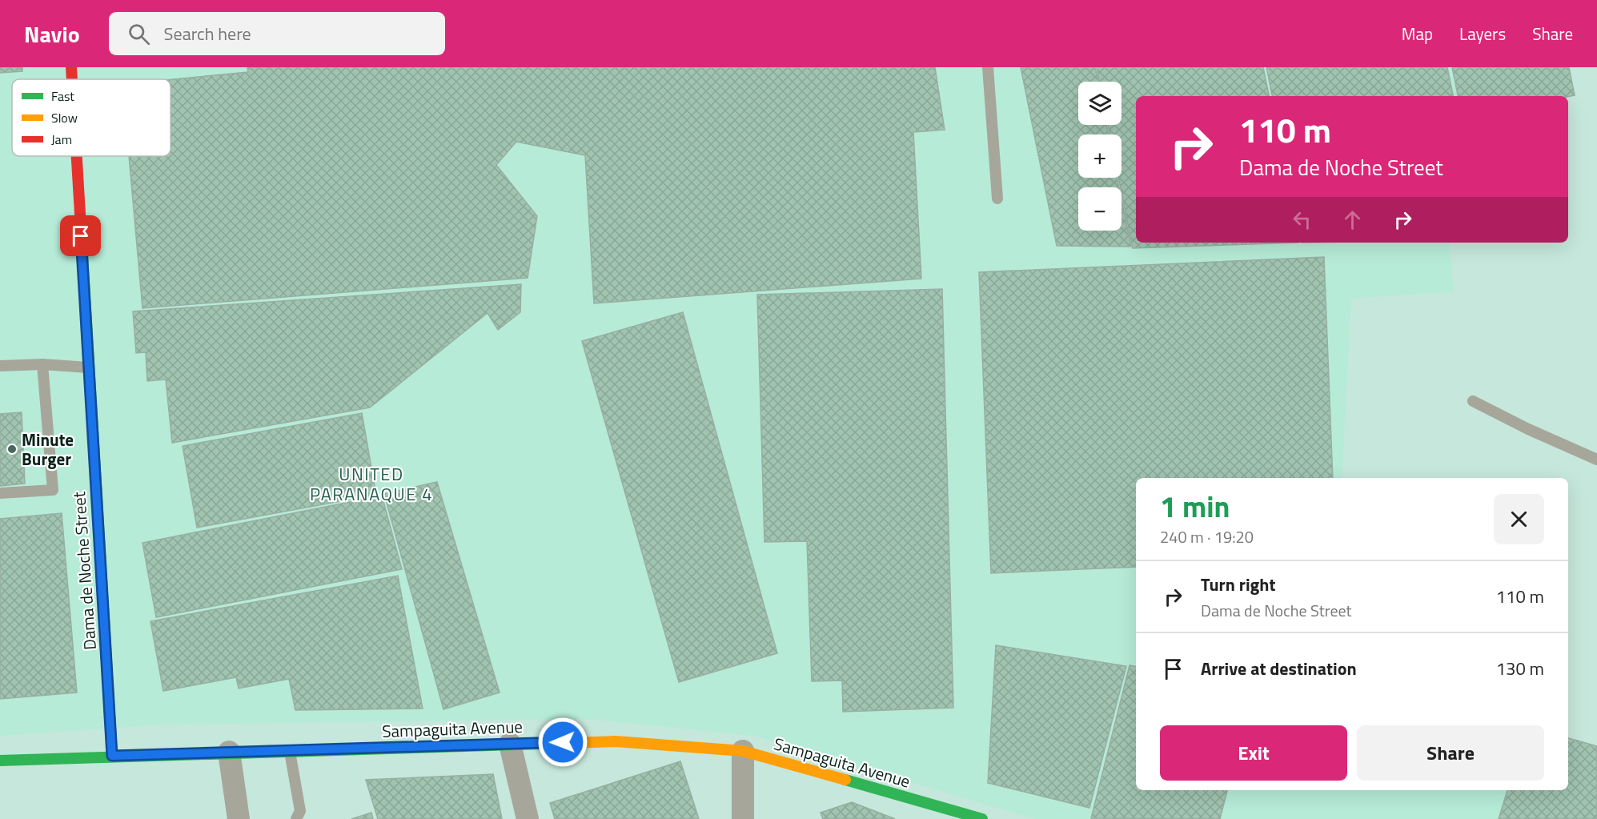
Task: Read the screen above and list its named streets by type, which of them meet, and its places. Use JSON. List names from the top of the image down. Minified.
{"streets":{"street":["Dama de Noche Street","Sampaguita Avenue"]},"crossings":[["Dama de Noche Street","Sampaguita Avenue"]],"districts":["UNITED PARANAQUE 4"],"places":["Minute Burger"],"legend":["Fast","Slow","Jam"],"page":{"header":"Navio","search":"Search here","nav":["Map","Layers","Share"],"map_buttons":["+","−"],"turn":["110 m","Dama de Noche Street"],"heading":["1 min","240 m · 19:20"],"list":[{"name":"Turn right","note":"Dama de Noche Street","value":"110 m"},{"name":"Arrive at destination","value":"130 m"}],"buttons":["Exit","Share"]}}
